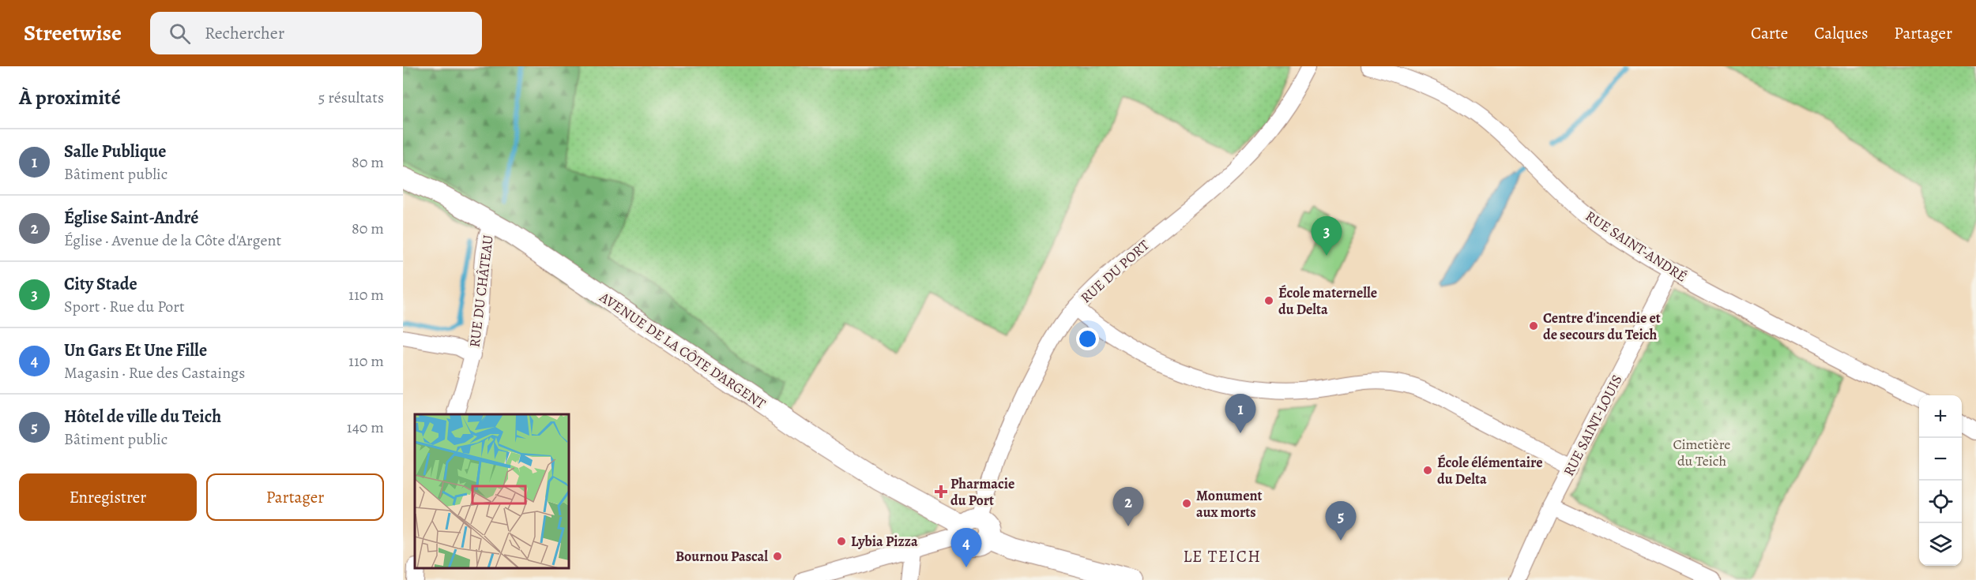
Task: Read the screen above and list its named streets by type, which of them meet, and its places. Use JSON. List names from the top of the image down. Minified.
{"streets":{"main road":["AVENUE DE LA CÔTE D'ARGENT"],"street":["RUE SAINT-ANDRÉ","RUE DU PORT","RUE DU CHÂTEAU","RUE SAINT-LOUIS"]},"crossings":[["RUE SAINT-ANDRÉ","RUE SAINT-LOUIS"],["RUE DU PORT","AVENUE DE LA CÔTE D'ARGENT"],["RUE DU CHÂTEAU","AVENUE DE LA CÔTE D'ARGENT"]],"districts":["LE TEICH"],"parks":["Cimetière du Teich"],"places":{"other":["École maternelle du Delta","Centre d'incendie et de secours du Teich","École élémentaire du Delta","Monument aux morts","Lybia Pizza","Bournou Pascal"],"health":["Pharmacie du Port"]},"page":{"header":"Streetwise","search":"Rechercher","nav":["Carte","Calques","Partager"],"heading":["À proximité","5 résultats"],"list":[{"mark":"1","name":"Salle Publique","note":"Bâtiment public","value":"80 m"},{"mark":"2","name":"Église Saint-André","note":"Église · Avenue de la Côte d'Argent","value":"80 m"},{"mark":"3","name":"City Stade","note":"Sport · Rue du Port","value":"110 m"},{"mark":"4","name":"Un Gars Et Une Fille","note":"Magasin · Rue des Castaings","value":"110 m"},{"mark":"5","name":"Hôtel de ville du Teich","note":"Bâtiment public","value":"140 m"}],"pins":["3","1","2","5","4"],"map_buttons":["+","−"],"buttons":["Enregistrer","Partager"]}}
